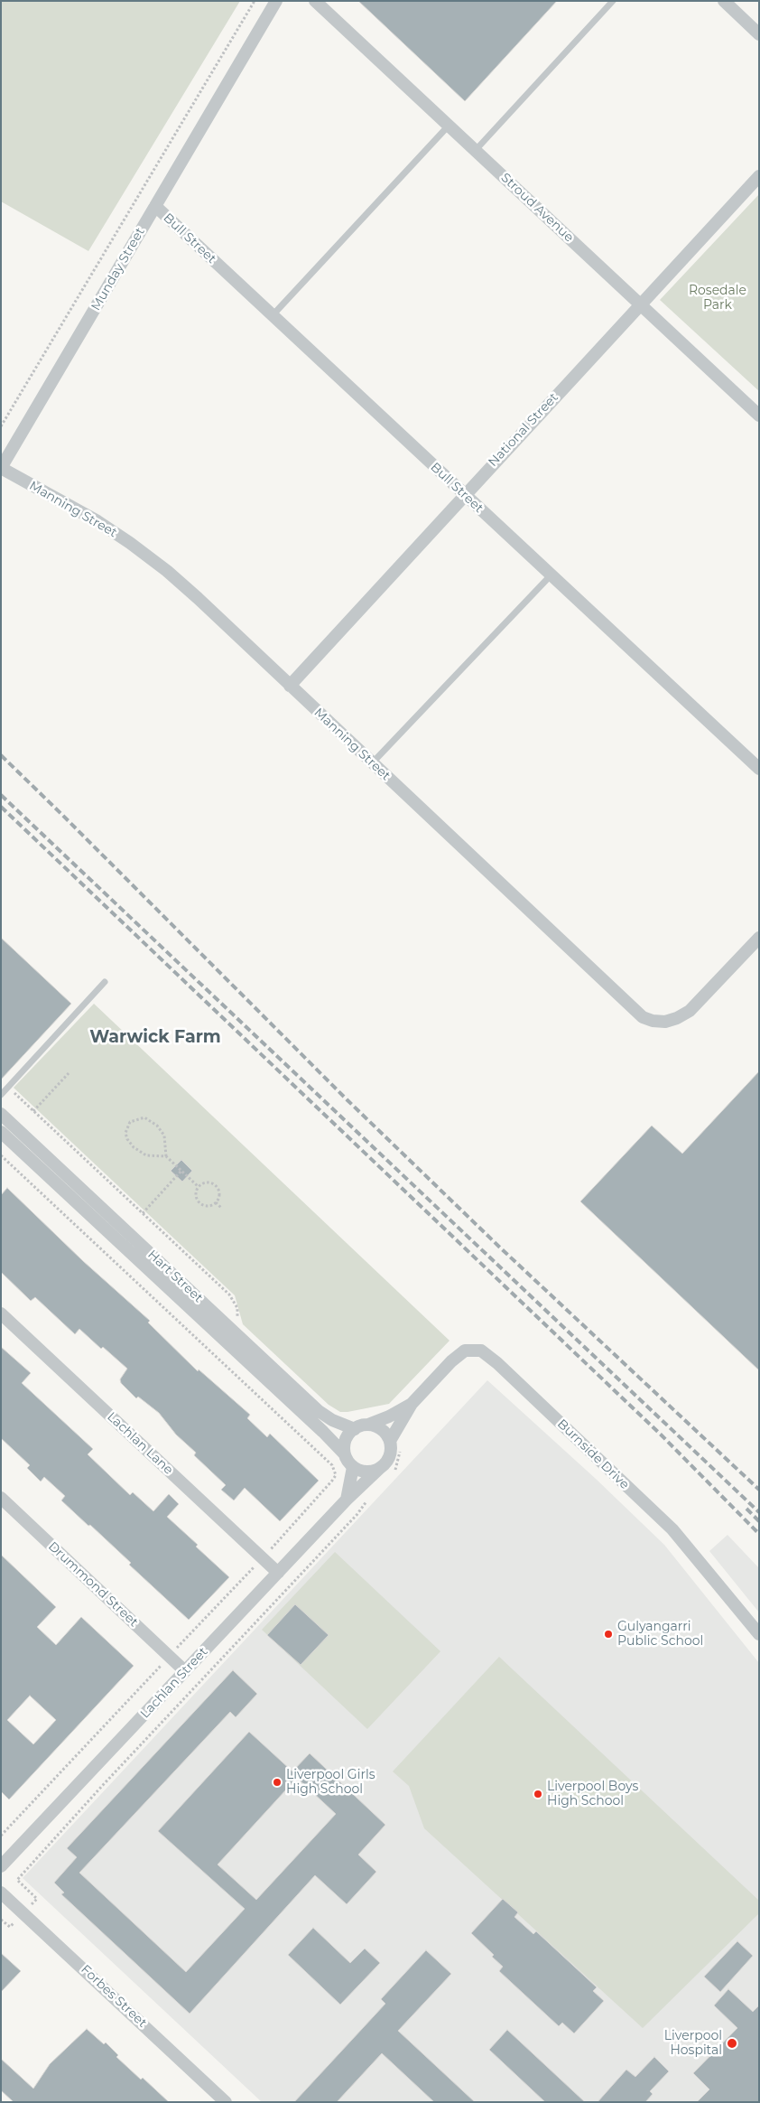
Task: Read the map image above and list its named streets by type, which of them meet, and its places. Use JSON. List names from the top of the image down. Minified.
{"streets":{"street":["Stroud Avenue","Bull Street","Munday Street","National Street","Manning Street","Hart Street","Lachlan Lane","Burnside Drive","Drummond Street","Lachlan Street","Forbes Street"]},"crossings":[["Stroud Avenue","National Street"],["Bull Street","Munday Street"],["Bull Street","National Street"],["Munday Street","Manning Street"],["National Street","Manning Street"],["Hart Street","Burnside Drive"],["Lachlan Lane","Lachlan Street"],["Drummond Street","Lachlan Street"]],"districts":["Warwick Farm"],"parks":["Rosedale Park"],"places":["Gulyangarri Public School","Liverpool Girls High School","Liverpool Boys High School","Liverpool Hospital"]}
